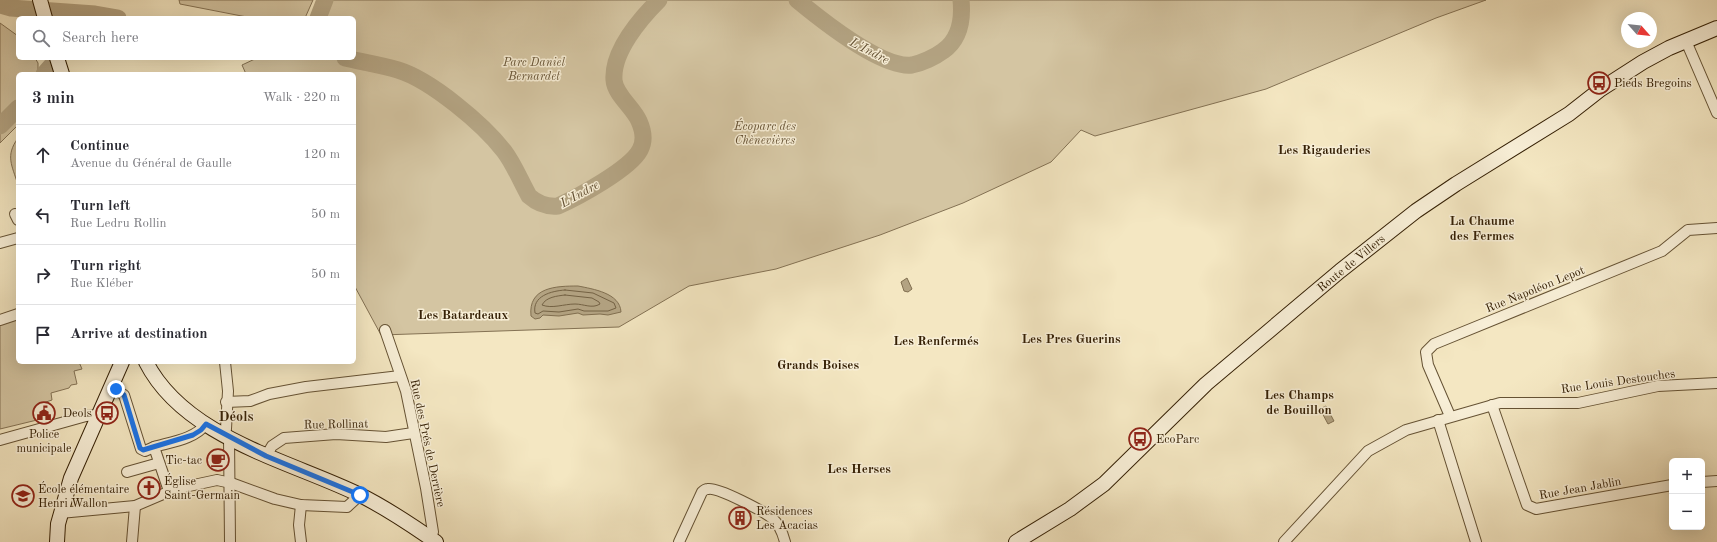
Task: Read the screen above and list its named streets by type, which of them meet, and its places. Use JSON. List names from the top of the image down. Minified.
{"streets":{"main road":["Route de Villers"],"street":["Rue Napoléon Lepot","Rue Louis Destouches","Rue Rollinat","Rue des Prés de Derrière","Rue Jean Jablin"]},"crossings":[["Rue Napoléon Lepot","Rue Louis Destouches"],["Rue Louis Destouches","Rue Jean Jablin"],["Rue Rollinat","Rue des Prés de Derrière"]],"districts":["Les Rigauderies","La Chaume des Fermes","Les Batardeaux","Les Pres Guerins","Les Renfermés","Grands Boises","Les Champs de Bouillon","Déols","Les Herses"],"water":["L'Indre"],"parks":["Parc Daniel Bernardet","Écoparc des Chènevières"],"places":{"bus stop":["Pieds Bregoins","Deols","EcoParc"],"public building":["Police municipale"],"cafe":["Tic-tac"],"church":["Église Saint-Germain"],"school or university":["École élémentaire Henri Wallon"],"building":["Résidences Les Acacias"]},"north":"bottom right","page":{"search":"Search here","heading":["3 min","Walk · 220 m"],"list":[["Continue","Avenue du Général de Gaulle","120 m"],["Turn left","Rue Ledru Rollin","50 m"],["Turn right","Rue Kléber","50 m"],"Arrive at destination"],"map_buttons":["+","−"]}}
